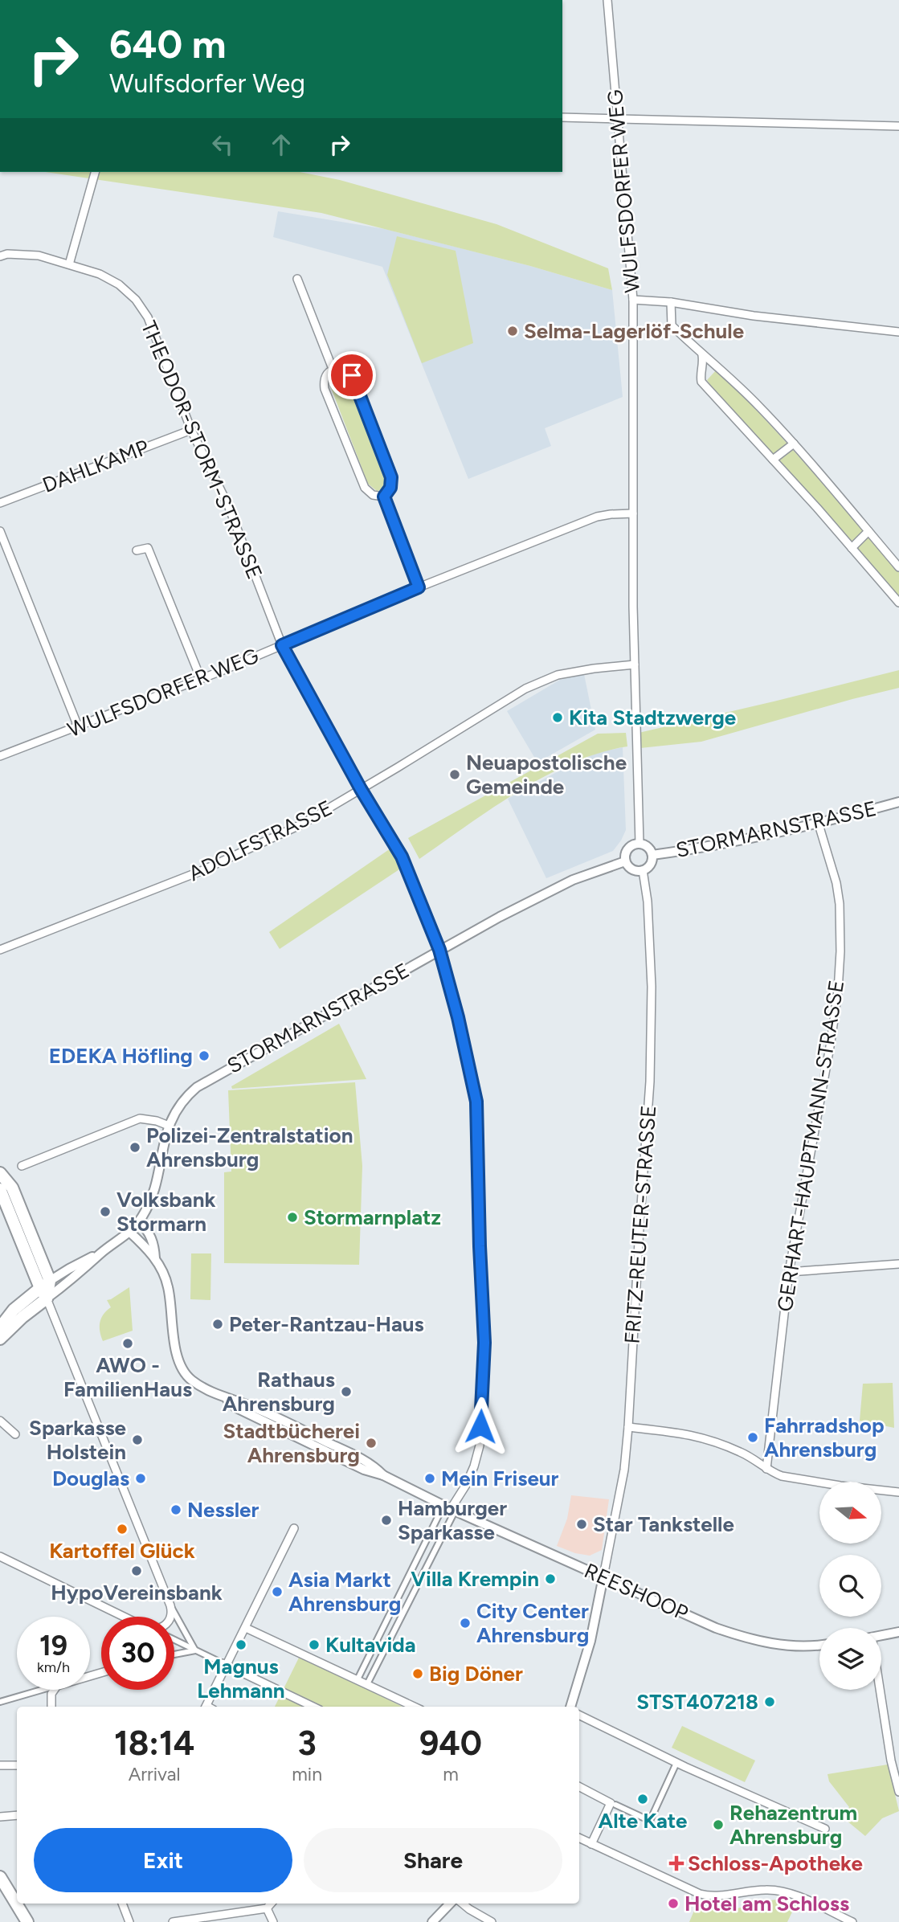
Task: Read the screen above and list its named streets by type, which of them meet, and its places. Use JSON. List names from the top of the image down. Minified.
{"streets":{"street":["WULFSDORFER WEG","THEODOR-STORM-STRASSE","DAHLKAMP","STORMARNSTRASSE","ADOLFSTRASSE","GERHART-HAUPTMANN-STRASSE","FRITZ-REUTER-STRASSE","REESHOOP"]},"crossings":[["WULFSDORFER WEG","THEODOR-STORM-STRASSE"],["THEODOR-STORM-STRASSE","DAHLKAMP"],["THEODOR-STORM-STRASSE","STORMARNSTRASSE"],["THEODOR-STORM-STRASSE","ADOLFSTRASSE"],["THEODOR-STORM-STRASSE","REESHOOP"],["STORMARNSTRASSE","GERHART-HAUPTMANN-STRASSE"],["STORMARNSTRASSE","FRITZ-REUTER-STRASSE"],["FRITZ-REUTER-STRASSE","REESHOOP"]],"places":{"other":["Selma-Lagerlöf-Schule","Kita Stadtzwerge","Neuapostolische Gemeinde","EDEKA Höfling","Polizei-Zentralstation Ahrensburg","Volksbank Stormarn","Stormarnplatz","Peter-Rantzau-Haus","AWO - FamilienHaus","Rathaus Ahrensburg","Fahrradshop Ahrensburg","Sparkasse Holstein","Stadtbücherei Ahrensburg","Douglas","Mein Friseur","Nessler","Hamburger Sparkasse","Star Tankstelle","Kartoffel Glück","HypoVereinsbank","Villa Krempin","Asia Markt Ahrensburg","City Center Ahrensburg","Magnus Lehmann","Kultavida","Big Döner","STST407218","Alte Kate","Rehazentrum Ahrensburg","Hotel am Schloss"],"health":["Schloss-Apotheke"]},"north":"right","page":{"turn":["640 m","Wulfsdorfer Weg"],"speed":"19 km/h","limit":"30","eta":["18:14","Arrival","3","min","940","m"],"buttons":["Exit","Share"]}}
